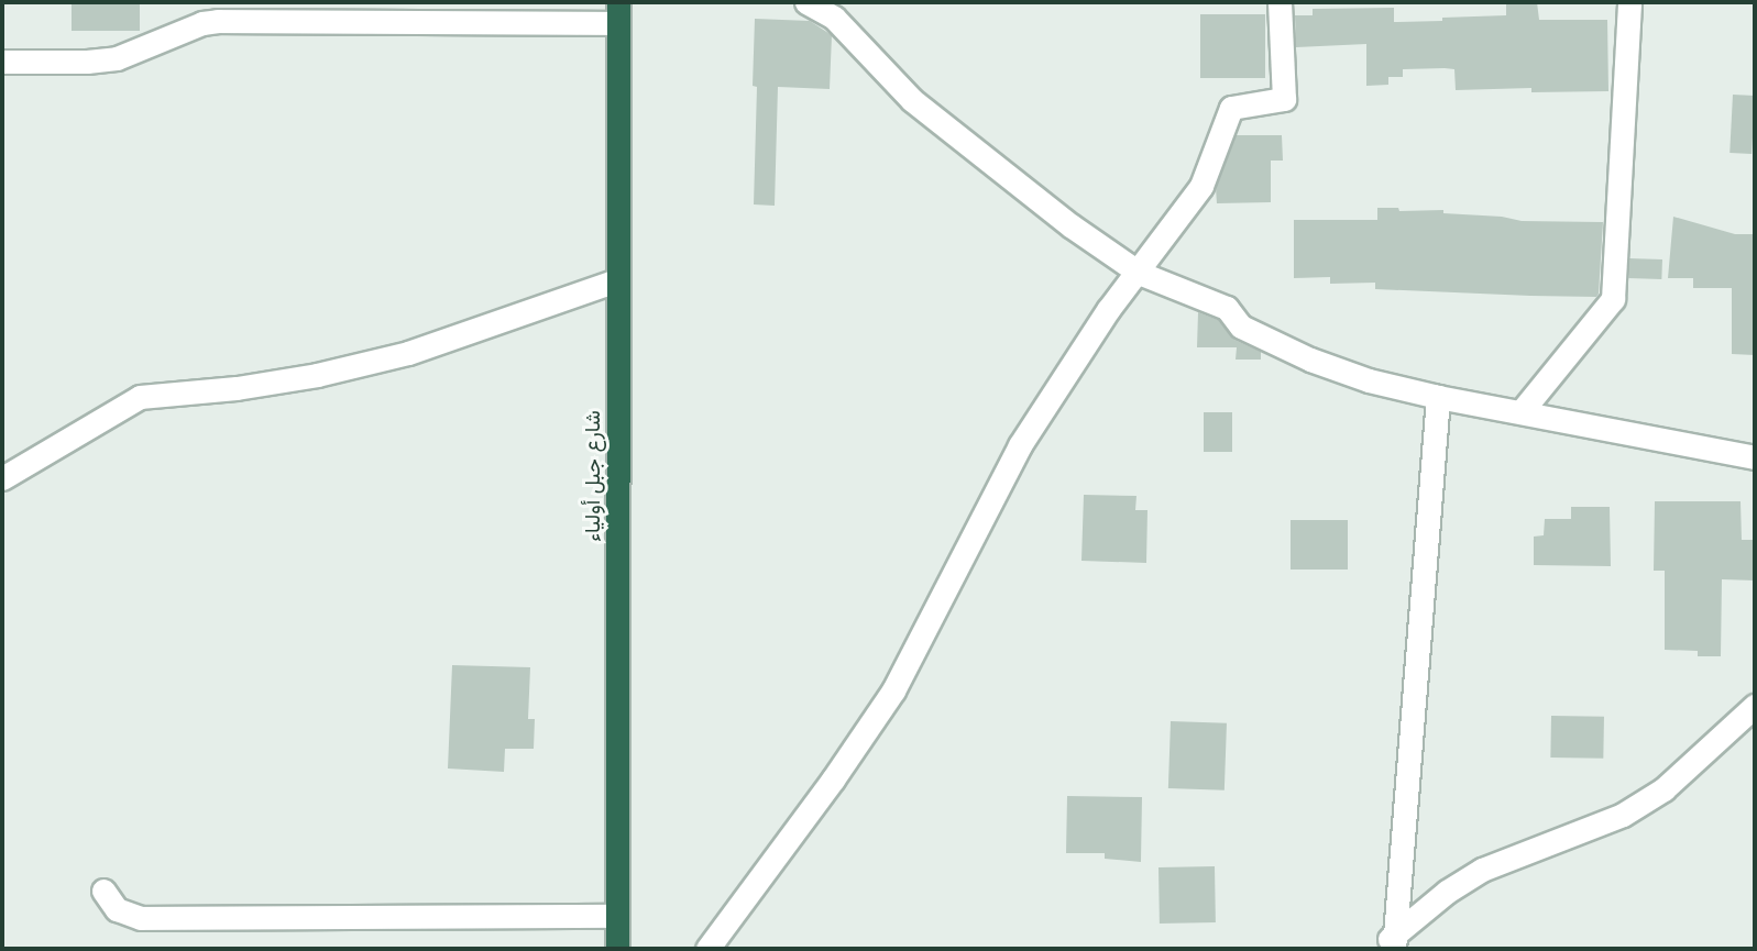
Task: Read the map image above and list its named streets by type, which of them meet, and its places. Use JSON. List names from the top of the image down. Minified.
{"streets":{"highway":["شارع جبل أولياء"]}}
